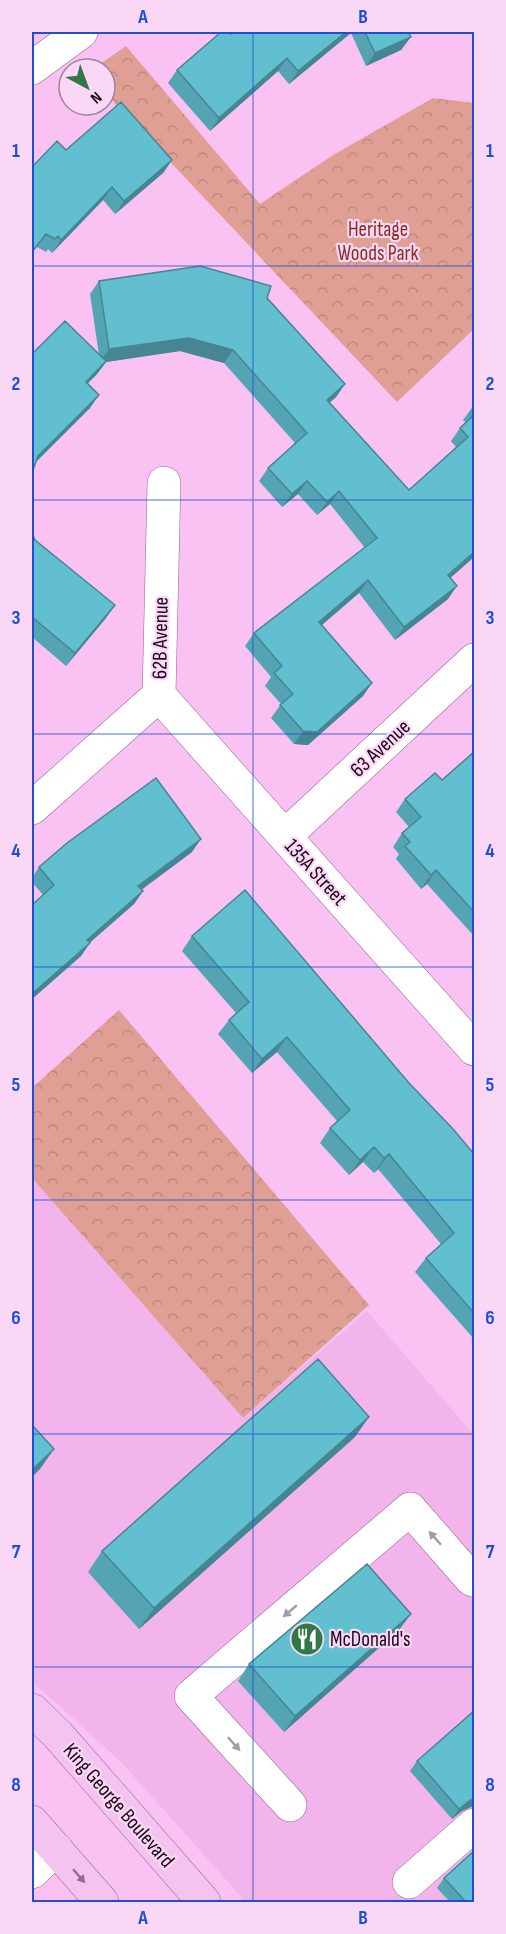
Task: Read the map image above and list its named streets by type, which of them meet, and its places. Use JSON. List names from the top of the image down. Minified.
{"streets":{"main road":["King George Boulevard"],"street":["62B Avenue","63 Avenue","135A Street"]},"crossings":[["62B Avenue","135A Street"],["63 Avenue","135A Street"]],"parks":["Heritage Woods Park"],"places":{"restaurant":["McDonald's"]},"north":"bottom right","grid":{"columns":["A","B"],"rows":["1","2","3","4","5","6","7","8"]}}
